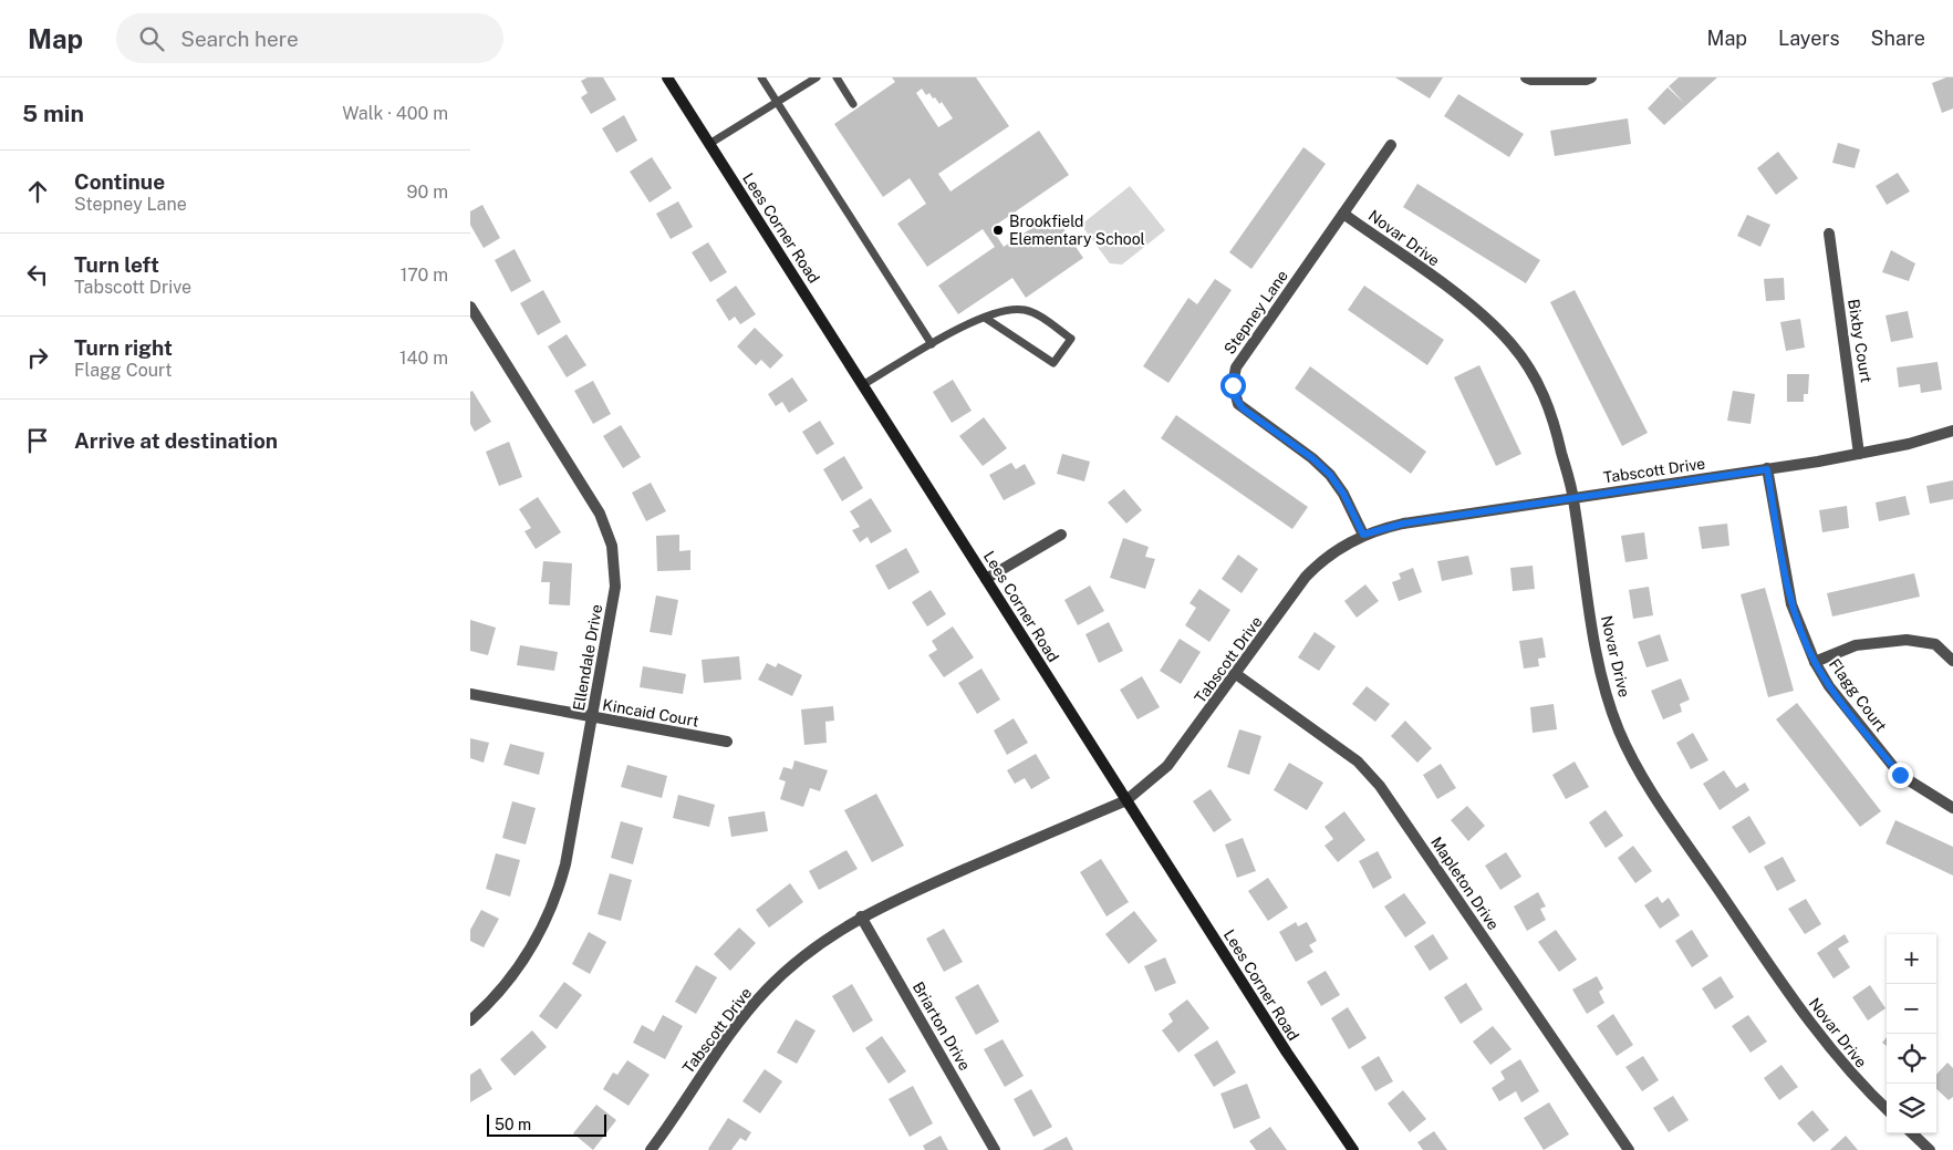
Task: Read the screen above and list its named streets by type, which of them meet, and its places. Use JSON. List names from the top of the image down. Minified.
{"streets":{"street":["Lees Corner Road","Novar Drive","Stepney Lane","Bixby Court","Tabscott Drive","Ellendale Drive","Flagg Court","Kincaid Court","Mapleton Drive","Briarton Drive"]},"crossings":[["Lees Corner Road","Tabscott Drive"],["Novar Drive","Stepney Lane"],["Novar Drive","Tabscott Drive"],["Stepney Lane","Tabscott Drive"],["Bixby Court","Tabscott Drive"],["Tabscott Drive","Flagg Court"],["Tabscott Drive","Mapleton Drive"],["Tabscott Drive","Briarton Drive"],["Ellendale Drive","Kincaid Court"]],"places":["Brookfield Elementary School"],"scale_bar":"50 m","page":{"header":"Map","search":"Search here","nav":["Map","Layers","Share"],"heading":["5 min","Walk · 400 m"],"list":[["Continue","Stepney Lane","90 m"],["Turn left","Tabscott Drive","170 m"],["Turn right","Flagg Court","140 m"],"Arrive at destination"],"map_buttons":["+","−"],"scale":"50 m"}}
